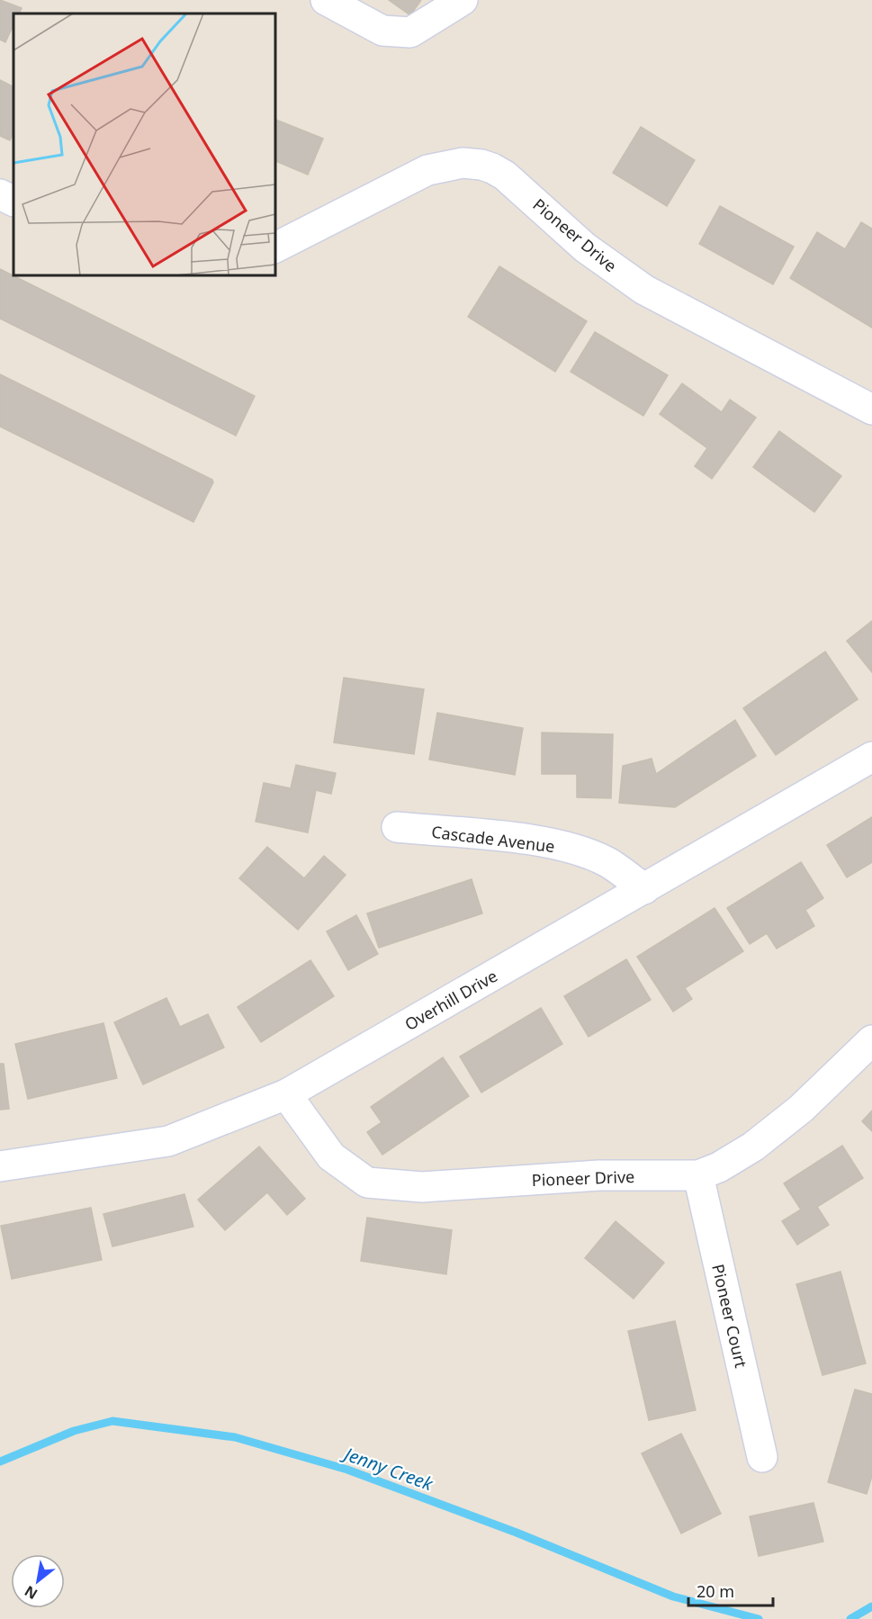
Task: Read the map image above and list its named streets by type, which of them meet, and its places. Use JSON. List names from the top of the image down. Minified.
{"streets":{"street":["Pioneer Drive","Cascade Avenue","Overhill Drive","Pioneer Court"]},"crossings":[["Pioneer Drive","Overhill Drive"],["Pioneer Drive","Pioneer Court"],["Cascade Avenue","Overhill Drive"]],"water":["Jenny Creek"],"scale_bar":"20 m","north":"bottom left"}
